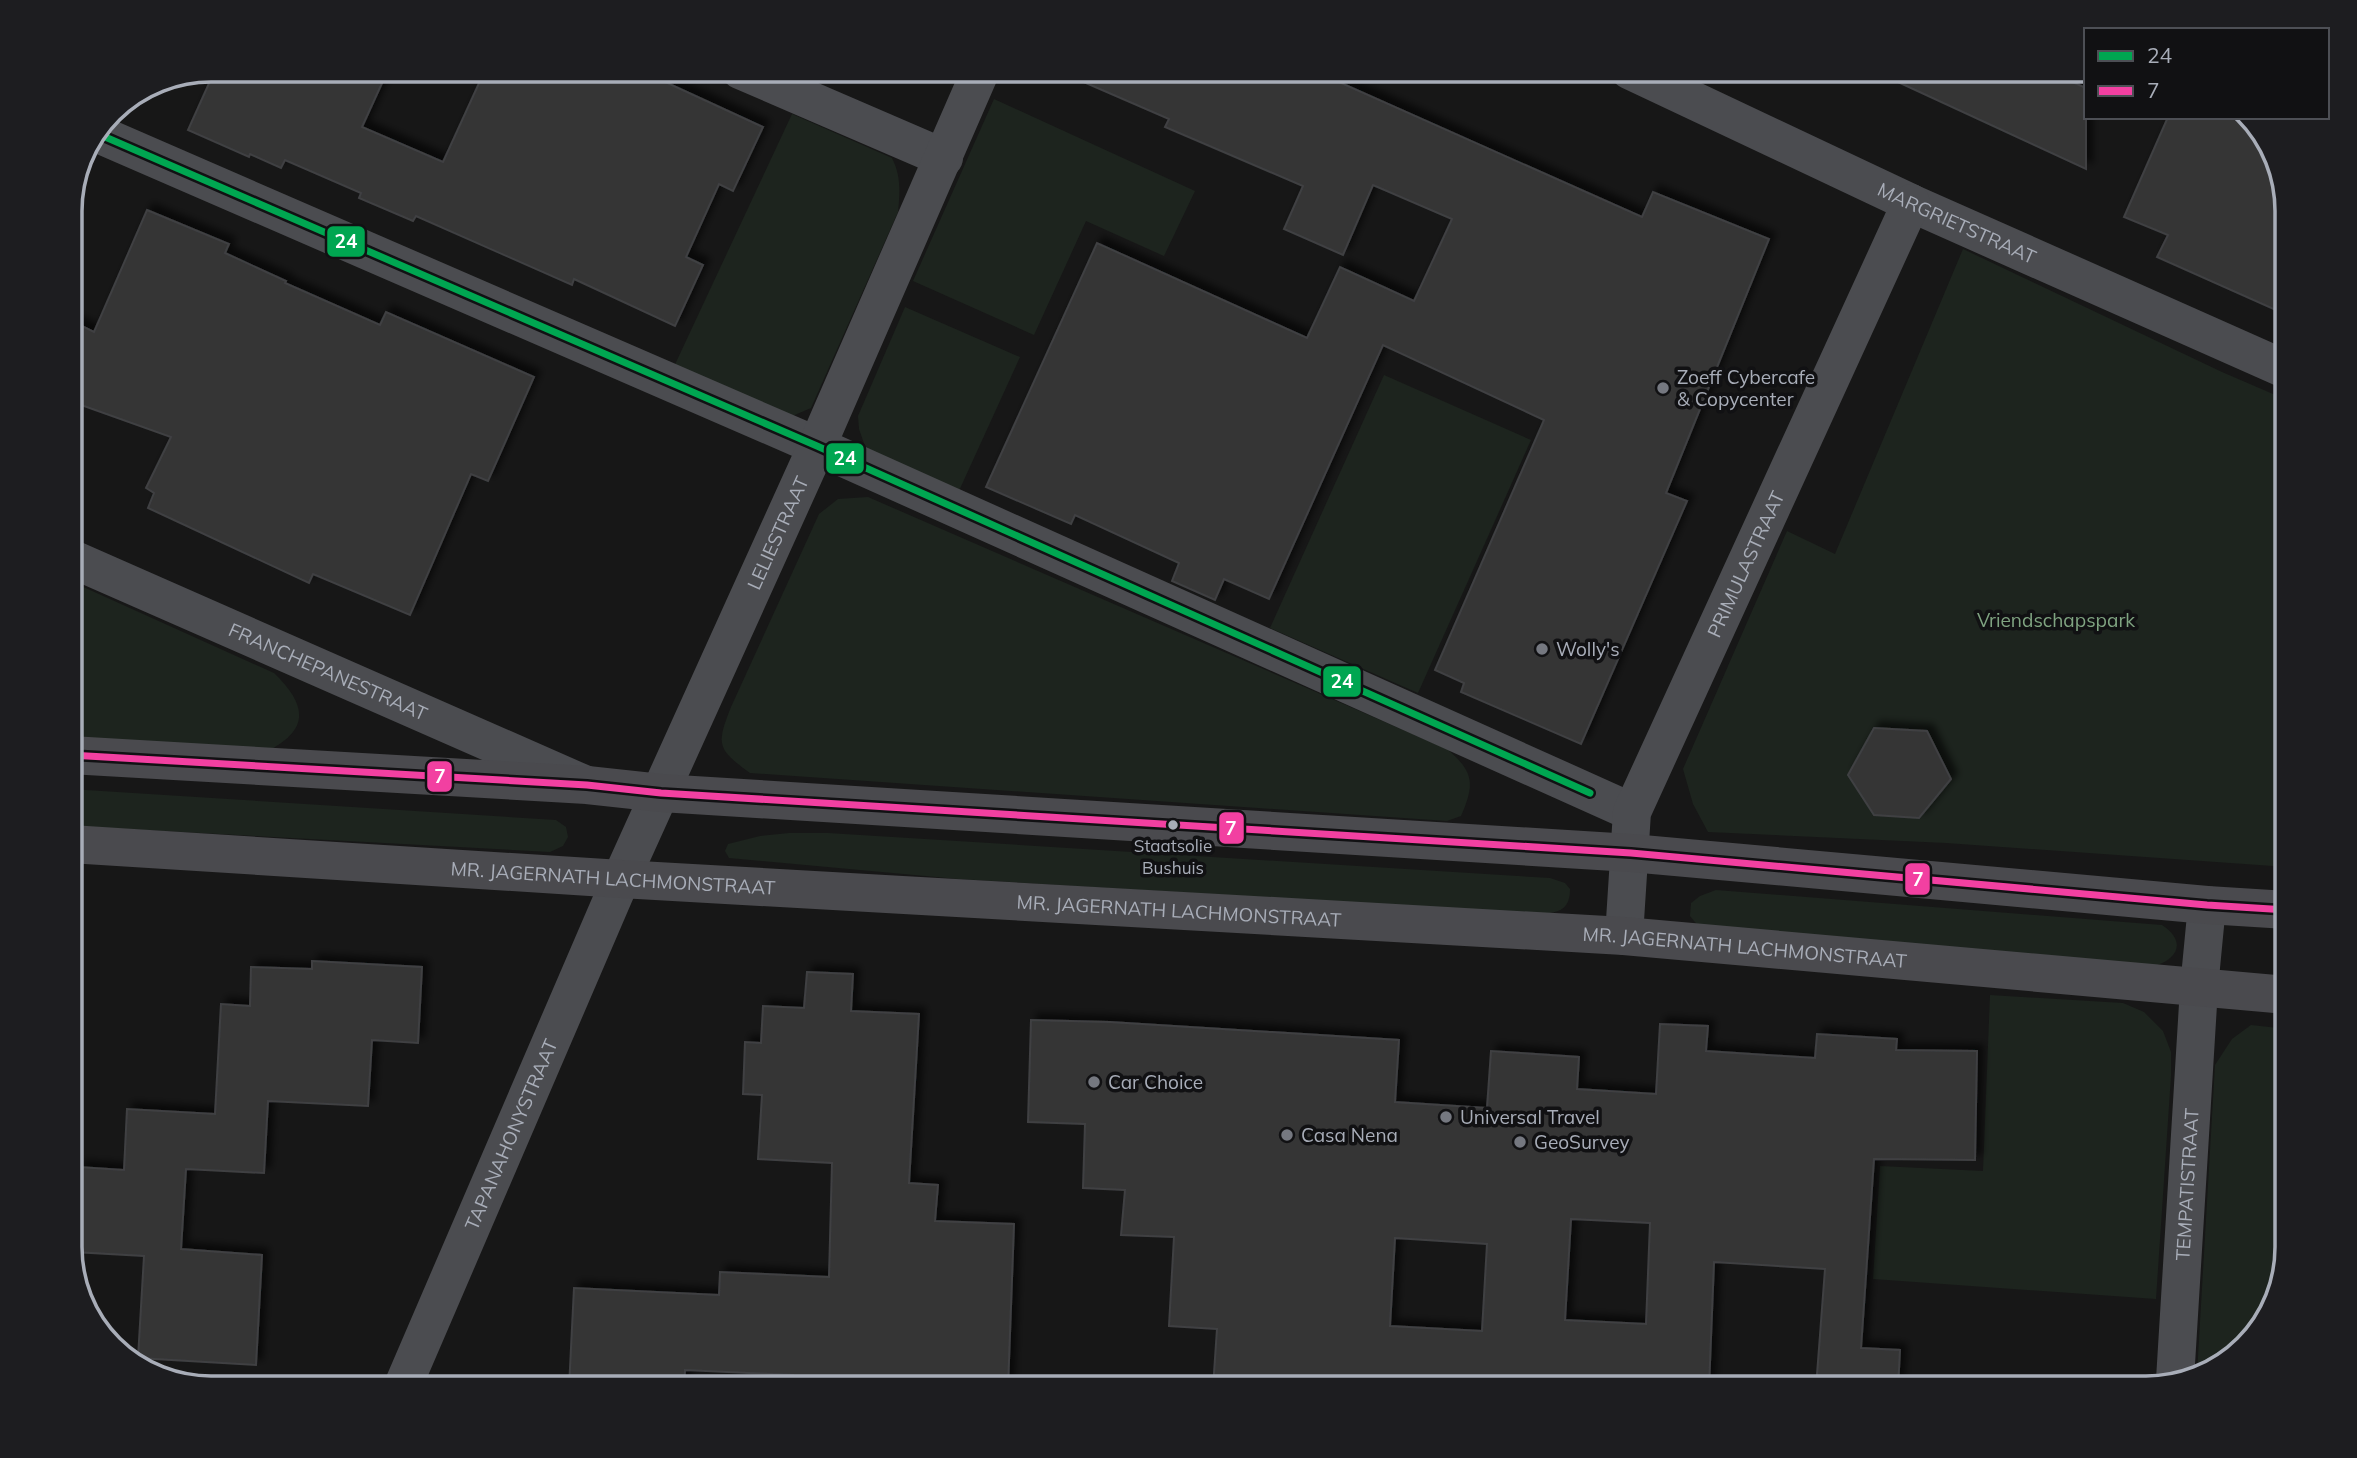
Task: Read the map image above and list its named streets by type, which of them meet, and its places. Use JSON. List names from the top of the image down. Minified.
{"streets":{"main road":["MR. JAGERNATH LACHMONSTRAAT"],"street":["MARGRIETSTRAAT","LELIESTRAAT","PRIMULASTRAAT","FRANCHEPANESTRAAT","TAPANAHONYSTRAAT","TEMPATISTRAAT"]},"crossings":[["MARGRIETSTRAAT","PRIMULASTRAAT"],["LELIESTRAAT","MR. JAGERNATH LACHMONSTRAAT"],["LELIESTRAAT","TAPANAHONYSTRAAT"],["PRIMULASTRAAT","MR. JAGERNATH LACHMONSTRAAT"],["MR. JAGERNATH LACHMONSTRAAT","TAPANAHONYSTRAAT"],["MR. JAGERNATH LACHMONSTRAAT","TEMPATISTRAAT"]],"parks":["Vriendschapspark"],"places":["Zoeff Cybercafe & Copycenter","Wolly's","Staatsolie Bushuis","Car Choice","Universal Travel","Casa Nena","GeoSurvey"],"lines":["transit line 24","transit line 7"],"legend":["24","7"]}
